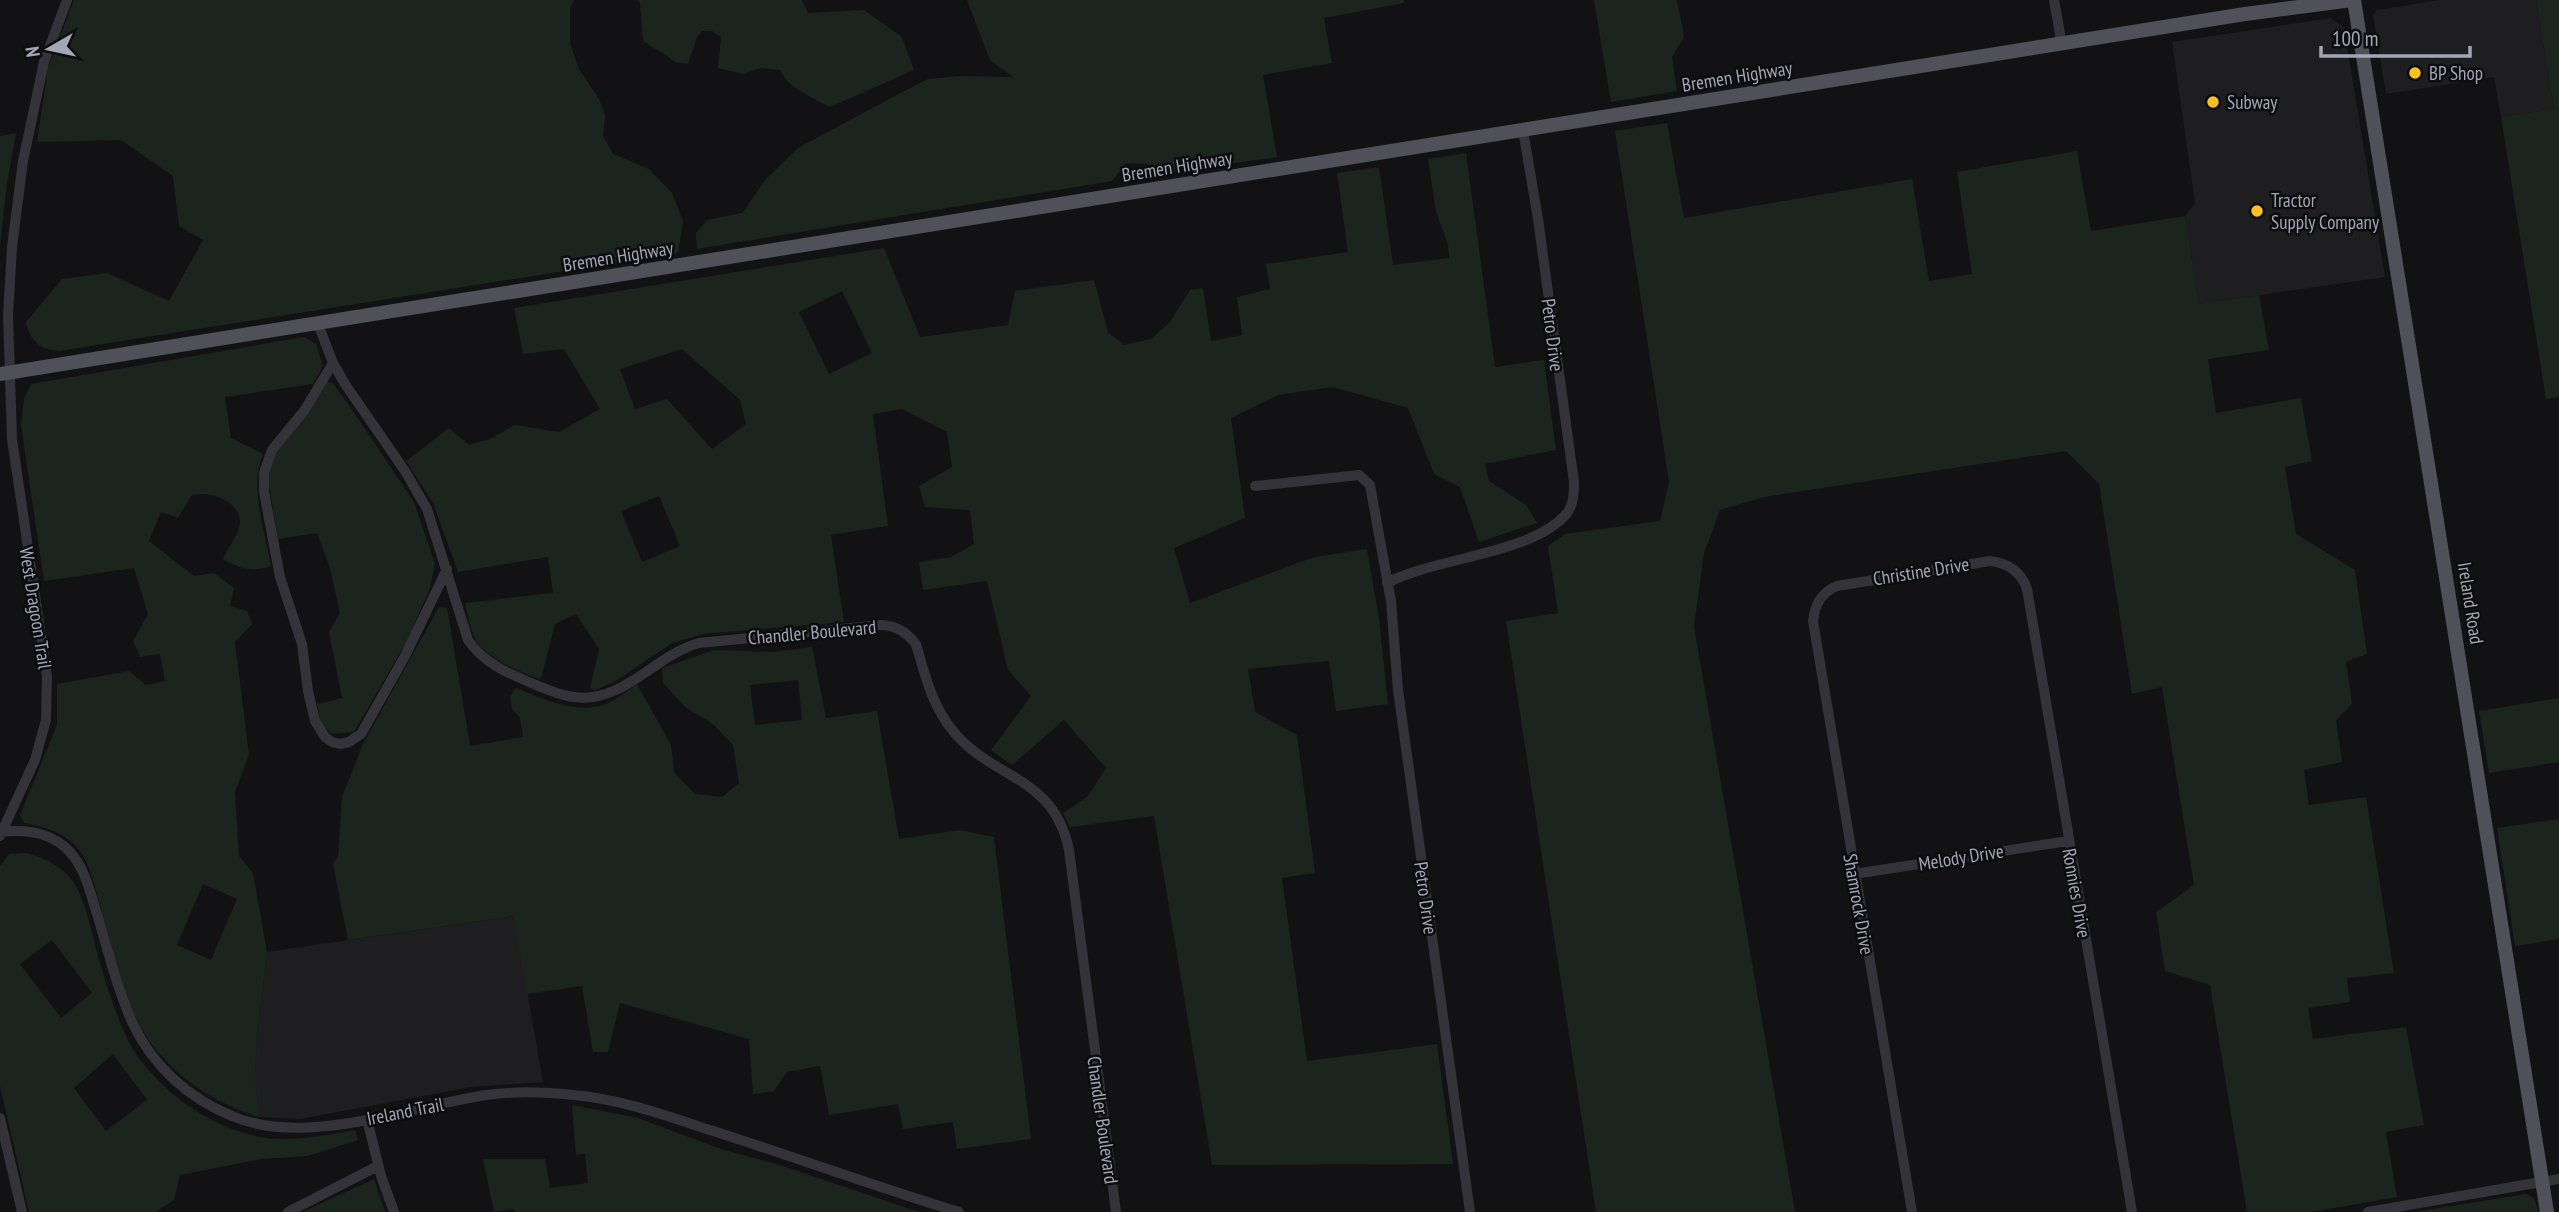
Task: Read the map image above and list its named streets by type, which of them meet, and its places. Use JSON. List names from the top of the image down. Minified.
{"streets":{"main road":["Bremen Highway","Ireland Road"],"street":["Petro Drive","Christine Drive","West Dragoon Trail","Chandler Boulevard","Melody Drive","Ronnies Drive","Shamrock Drive","Ireland Trail"]},"crossings":[["Bremen Highway","Petro Drive"],["Bremen Highway","Ireland Road"],["Bremen Highway","West Dragoon Trail"],["Bremen Highway","Chandler Boulevard"],["Christine Drive","Ronnies Drive"],["Christine Drive","Shamrock Drive"],["West Dragoon Trail","Ireland Trail"],["Melody Drive","Ronnies Drive"],["Melody Drive","Shamrock Drive"]],"places":["BP Shop","Subway","Tractor Supply Company"],"scale_bar":"100 m","north":"left"}
